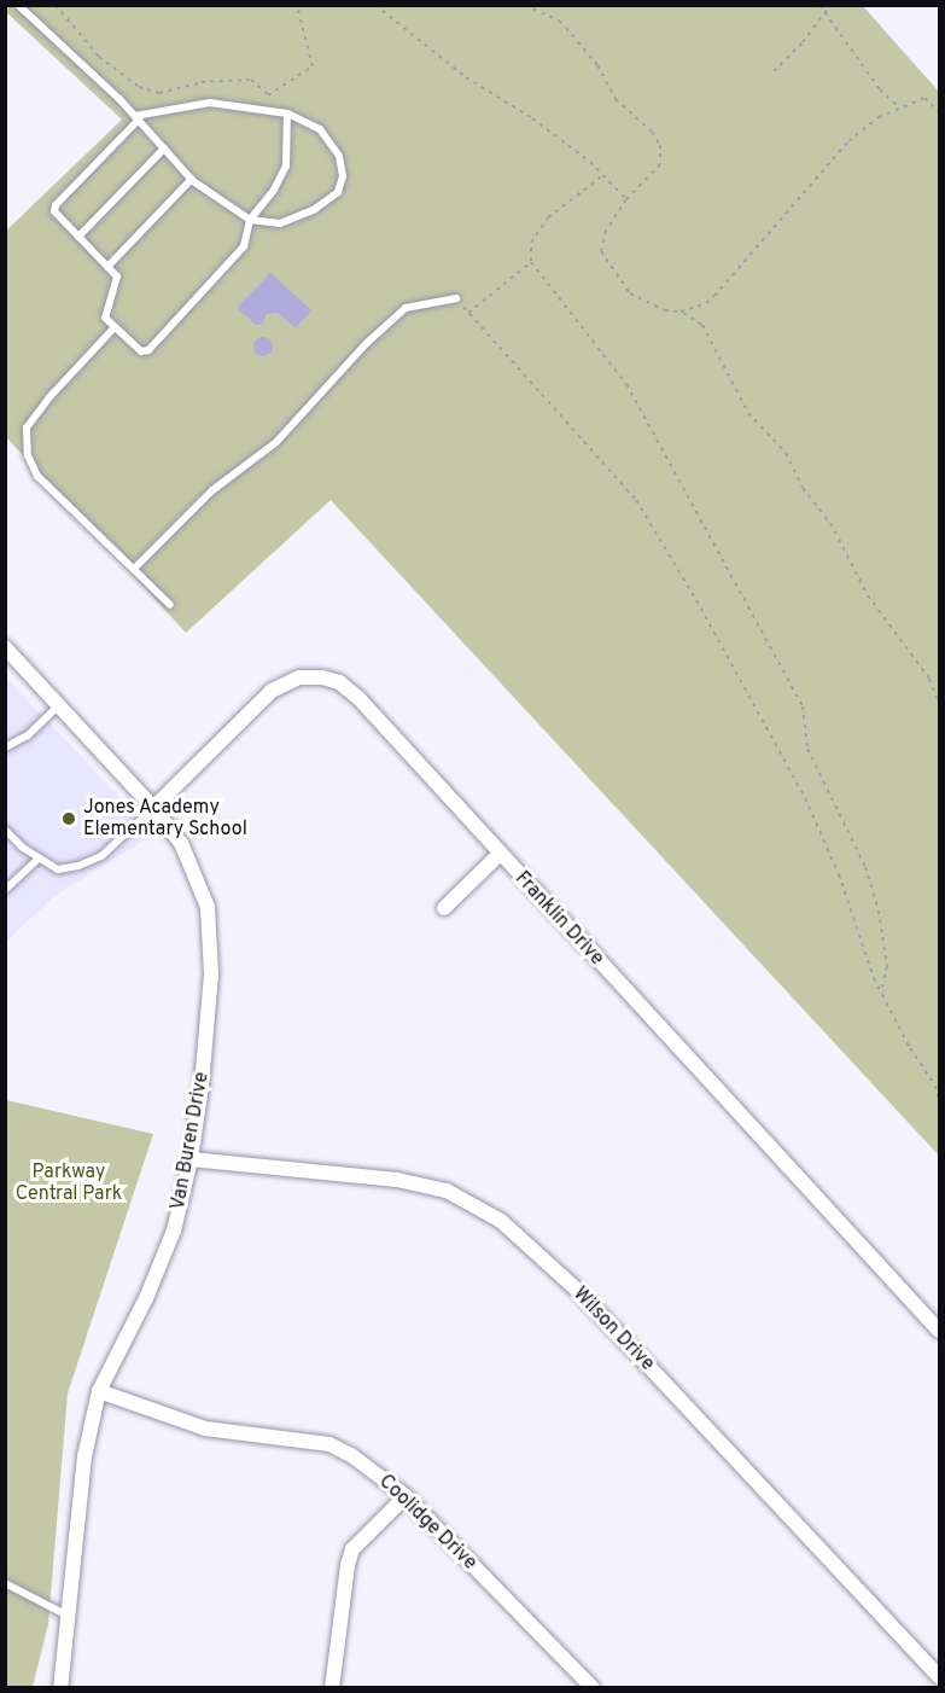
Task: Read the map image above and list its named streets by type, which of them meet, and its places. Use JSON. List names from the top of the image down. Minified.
{"streets":{"street":["Franklin Drive","Van Buren Drive","Wilson Drive","Coolidge Drive"]},"crossings":[["Franklin Drive","Van Buren Drive"],["Van Buren Drive","Wilson Drive"],["Van Buren Drive","Coolidge Drive"]],"parks":["Parkway Central Park"],"places":["Jones Academy Elementary School"]}
